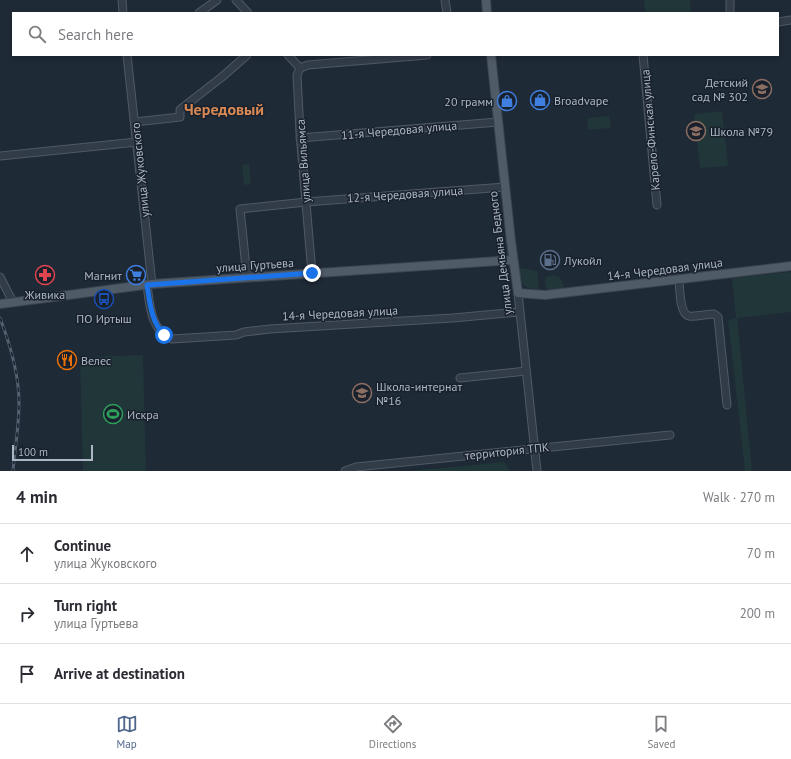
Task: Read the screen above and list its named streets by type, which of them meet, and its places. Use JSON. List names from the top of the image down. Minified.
{"streets":{"main road":["улица Демьяна Бедного","улица Гуртьева","14-я Чередовая улица"],"street":["11-я Чередовая улица","Карело-Финская улица","улица Вильямса","улица Жуковского","12-я Чередовая улица","территория ТПК"]},"crossings":[["11-я Чередовая улица","улица Вильямса"],["11-я Чередовая улица","улица Демьяна Бедного"],["улица Вильямса","12-я Чередовая улица"],["улица Вильямса","улица Гуртьева"],["улица Жуковского","улица Гуртьева"],["улица Жуковского","14-я Чередовая улица"],["12-я Чередовая улица","улица Демьяна Бедного"],["12-я Чередовая улица","улица Гуртьева"],["улица Демьяна Бедного","улица Гуртьева"],["улица Демьяна Бедного","14-я Чередовая улица"],["улица Демьяна Бедного","территория ТПК"]],"districts":["Чередовый"],"places":{"school or university":["Детский сад № 302","Школа №79","Школа-интернат №16"],"shop":["Broadvape","20 грамм"],"fuel station":["Лукойл"],"pharmacy":["Живика"],"supermarket":["Магнит"],"bus stop":["ПО Иртыш"],"restaurant":["Велес"],"sports":["Искра"]},"scale_bar":"100 m","page":{"search":"Search here","scale":"100 m","heading":["4 min","Walk · 270 m"],"list":[["Continue","улица Жуковского","70 m"],["Turn right","улица Гуртьева","200 m"],"Arrive at destination"],"nav":["Map","Directions","Saved"]}}
